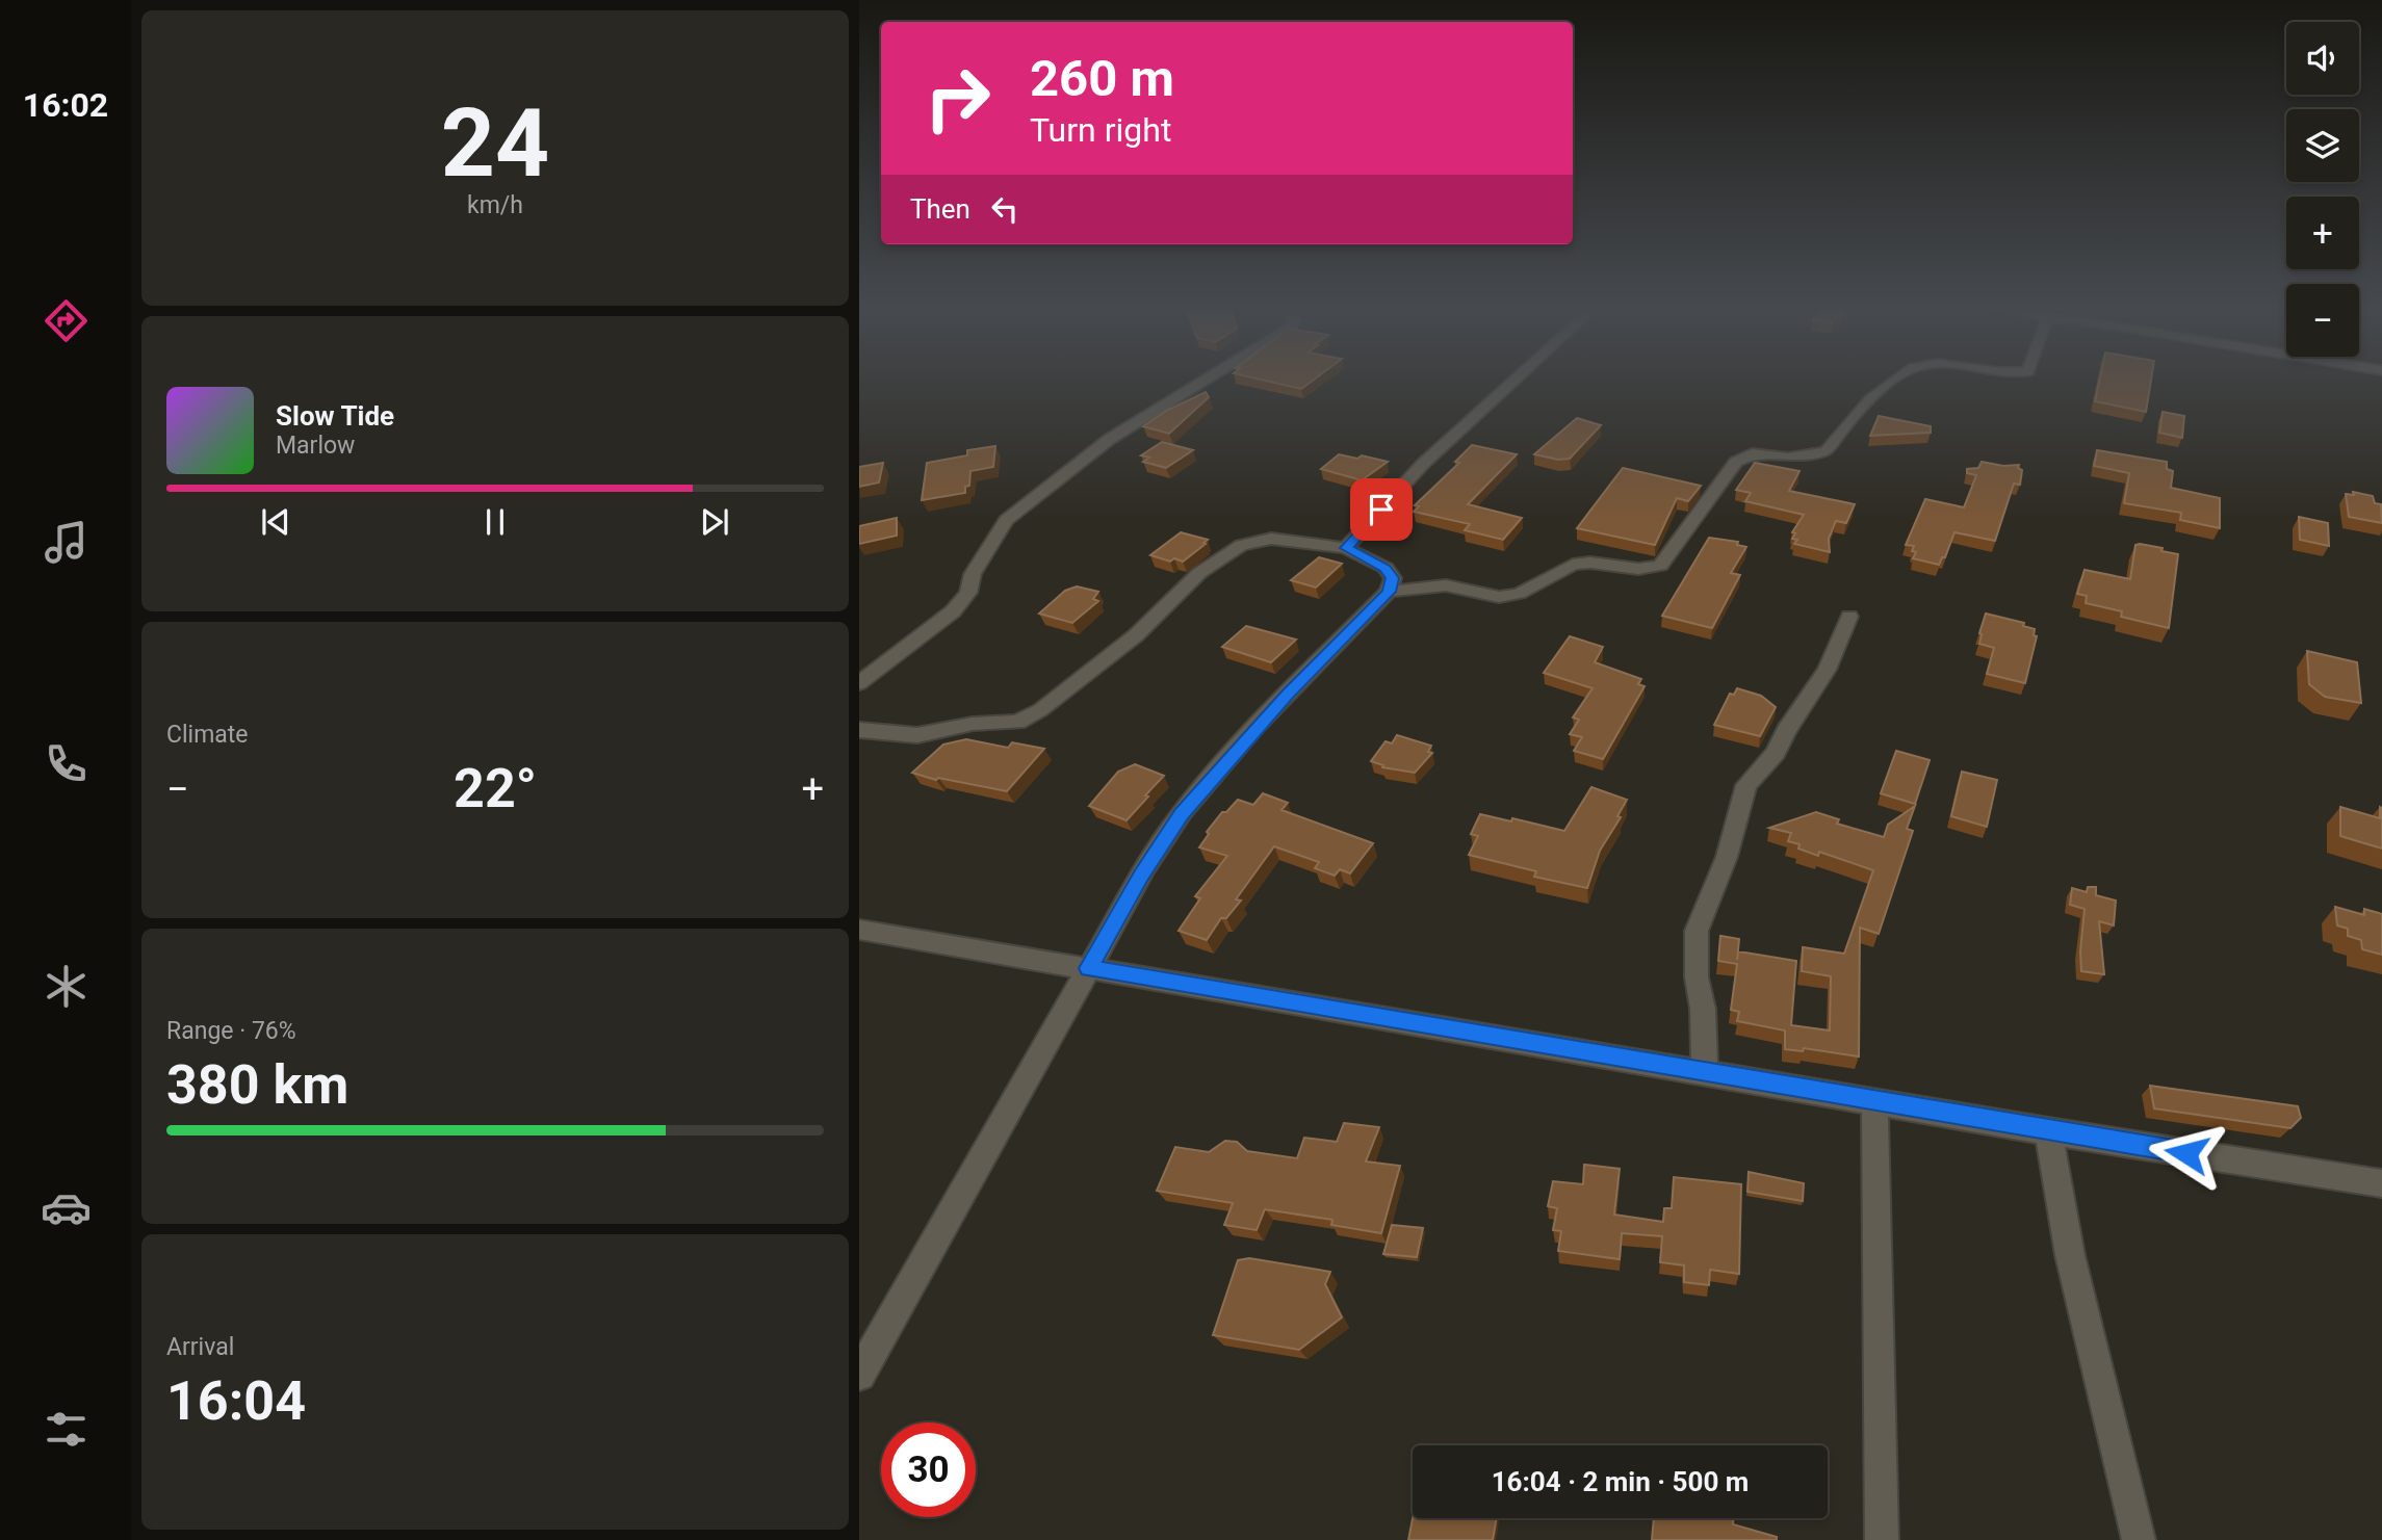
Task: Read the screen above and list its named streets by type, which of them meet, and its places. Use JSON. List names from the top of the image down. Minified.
{"page":{"tabs":"16:02","tile":[["24","km/h"],"Climate",["Range · 76%","380 km"],["Arrival","16:04"]],"map_buttons":["+","−"],"turn":["260 m","Turn right"],"then":"Then","song":["Slow Tide","Marlow"],"heat":["−","22°","+"],"limit":"30","trip":"16:04 · 2 min · 500 m"}}
